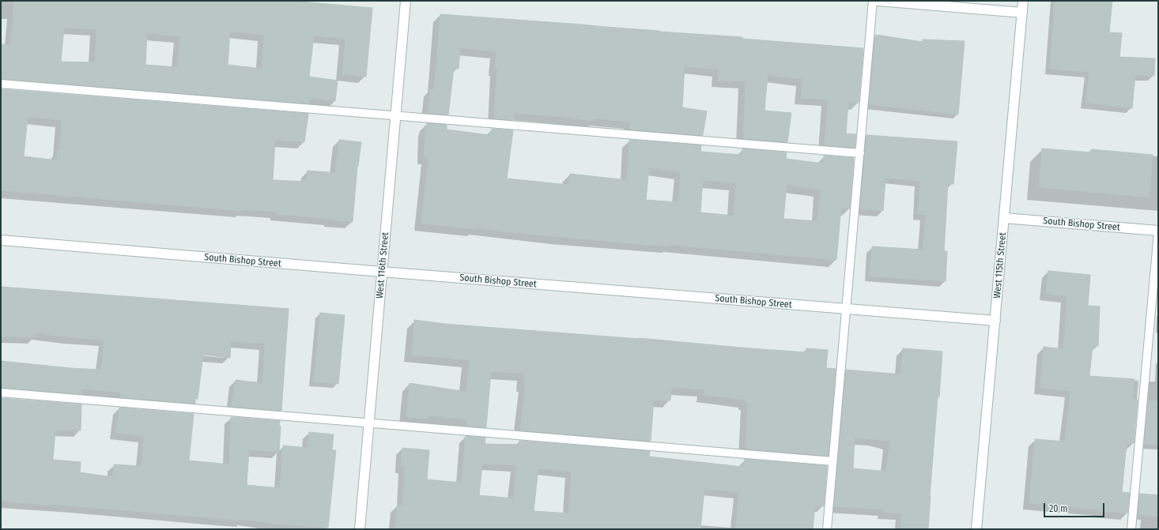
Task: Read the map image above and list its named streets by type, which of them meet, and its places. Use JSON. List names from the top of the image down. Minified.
{"streets":{"street":["South Bishop Street","West 116th Street","West 115th Street"]},"crossings":[["South Bishop Street","West 116th Street"],["South Bishop Street","West 115th Street"]],"scale_bar":"20 m"}
